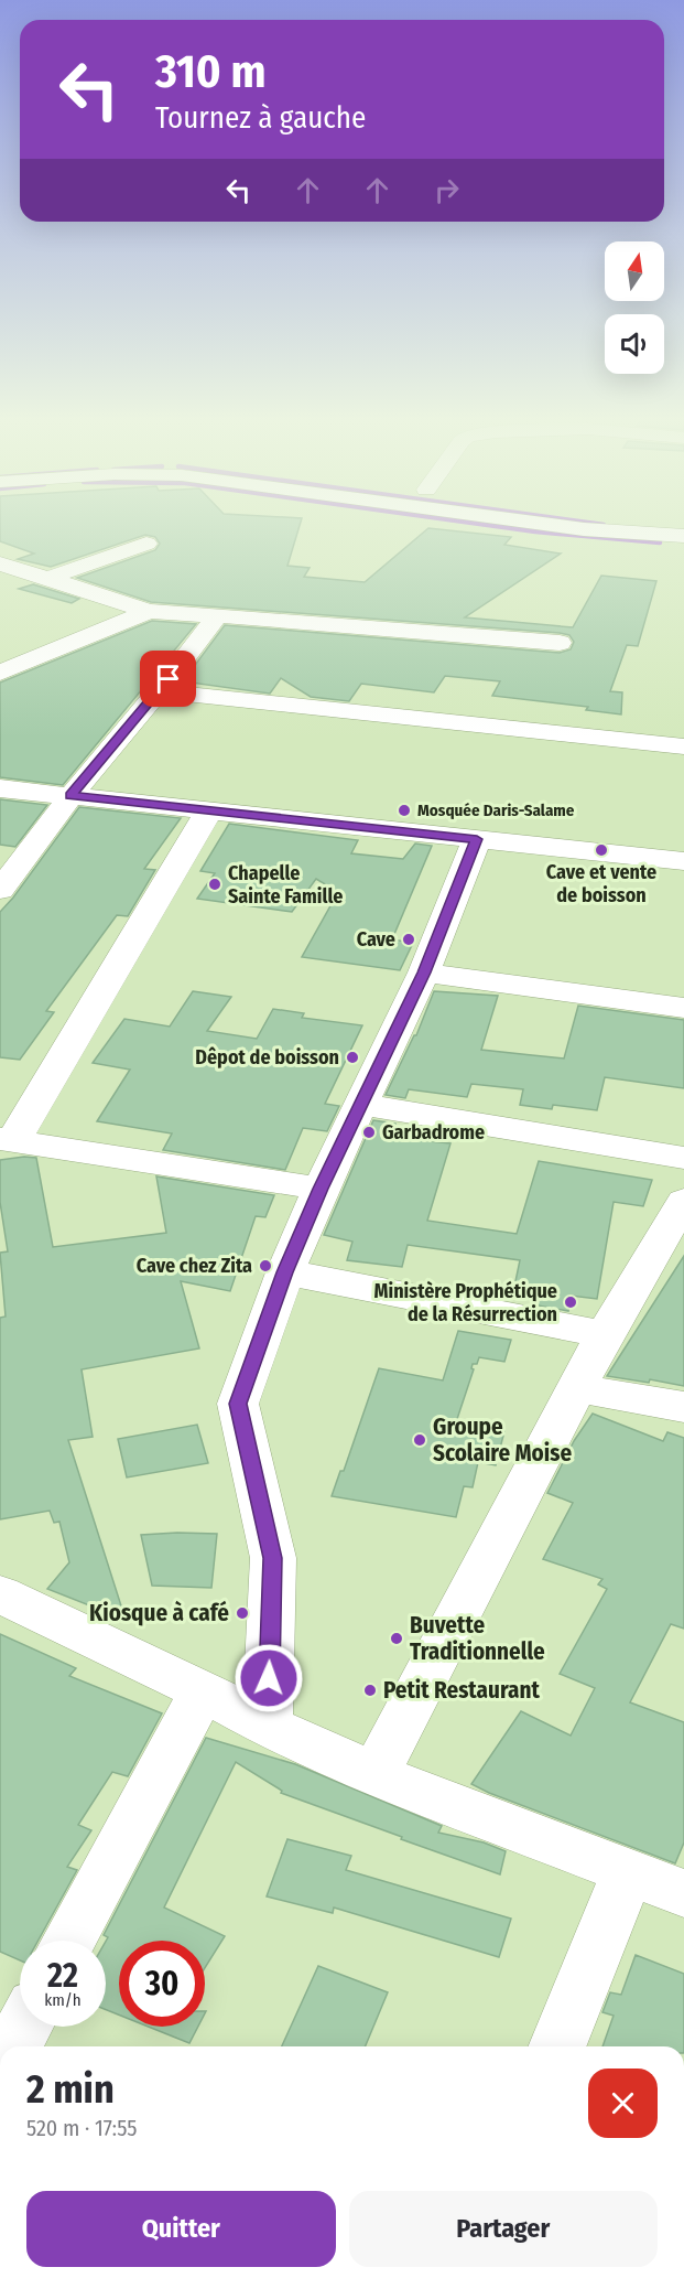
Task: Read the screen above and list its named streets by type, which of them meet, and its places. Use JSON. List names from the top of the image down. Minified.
{"places":["Mosquée Daris-Salame","Cave et vente de boisson","Chapelle Sainte Famille","Cave","Dêpot de boisson","Garbadrome","Cave chez Zita","Ministère Prophétique de la Résurrection","Groupe Scolaire Moise","Kiosque à café","Buvette Traditionnelle","Petit Restaurant"],"north":"top","page":{"turn":["310 m","Tournez à gauche"],"speed":"22 km/h","limit":"30","heading":["2 min","520 m · 17:55"],"buttons":["Quitter","Partager"]}}
